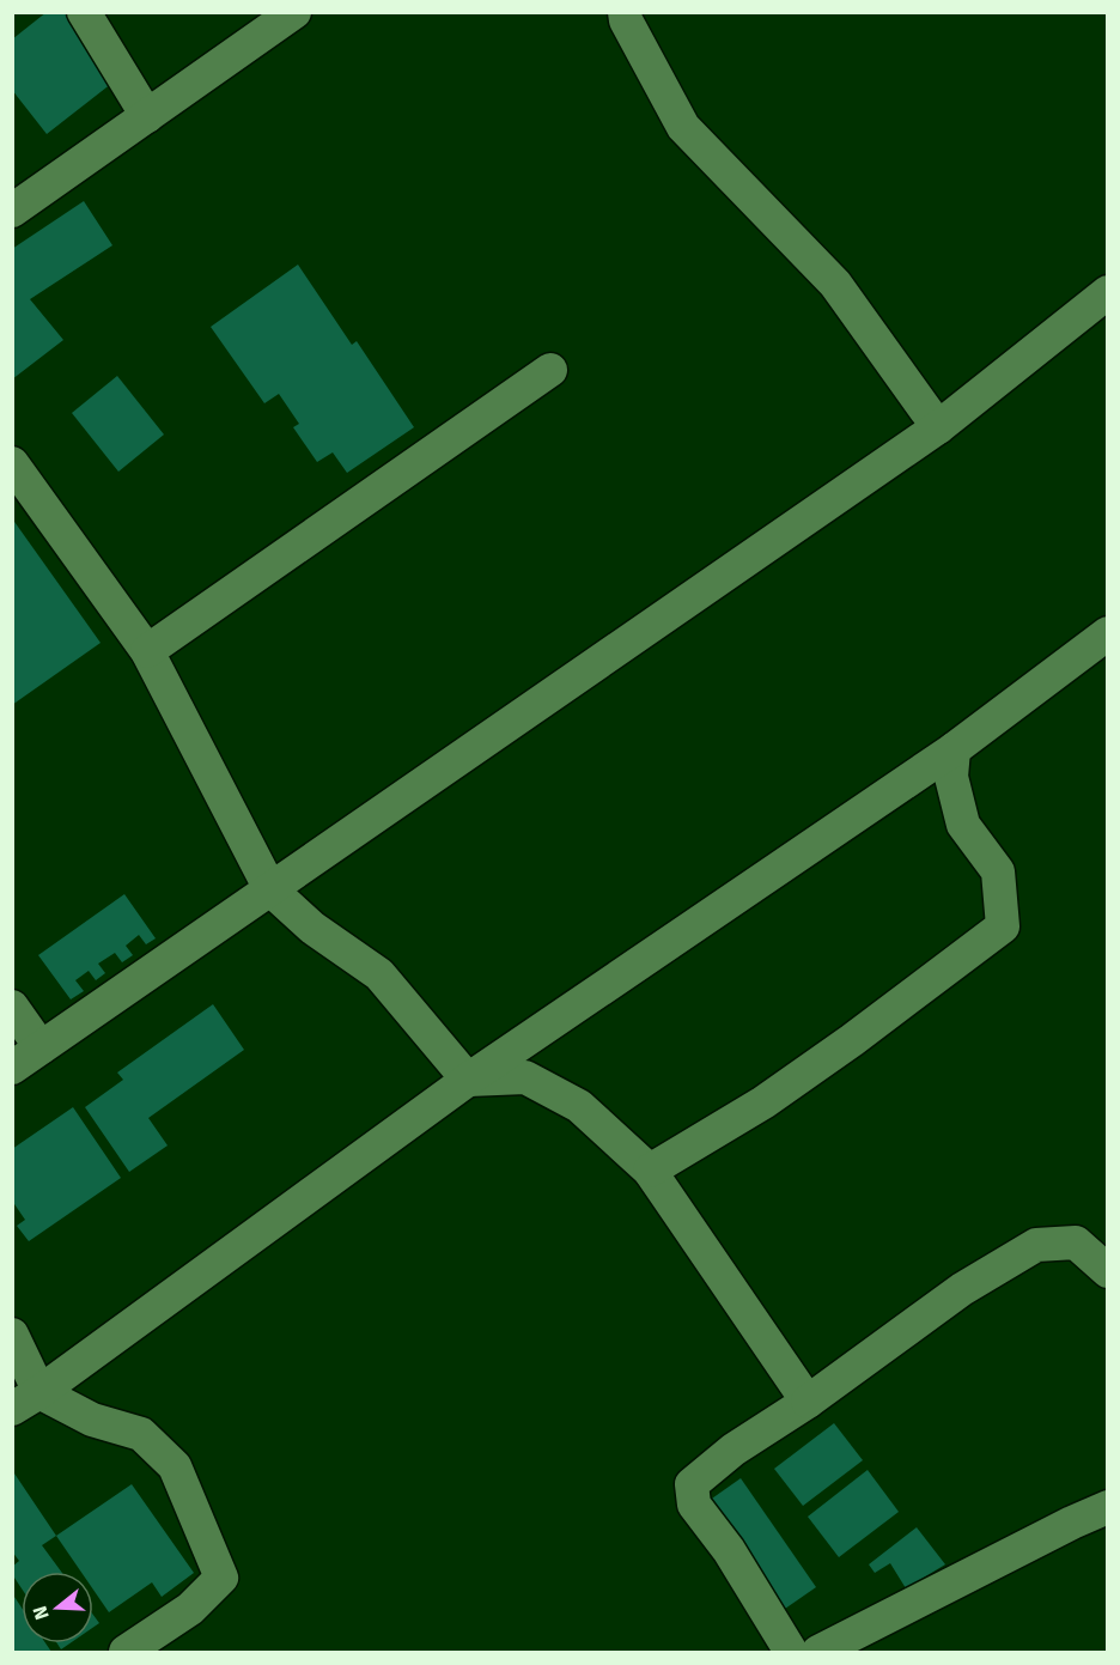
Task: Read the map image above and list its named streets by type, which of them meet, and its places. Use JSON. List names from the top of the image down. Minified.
{"north":"left"}
